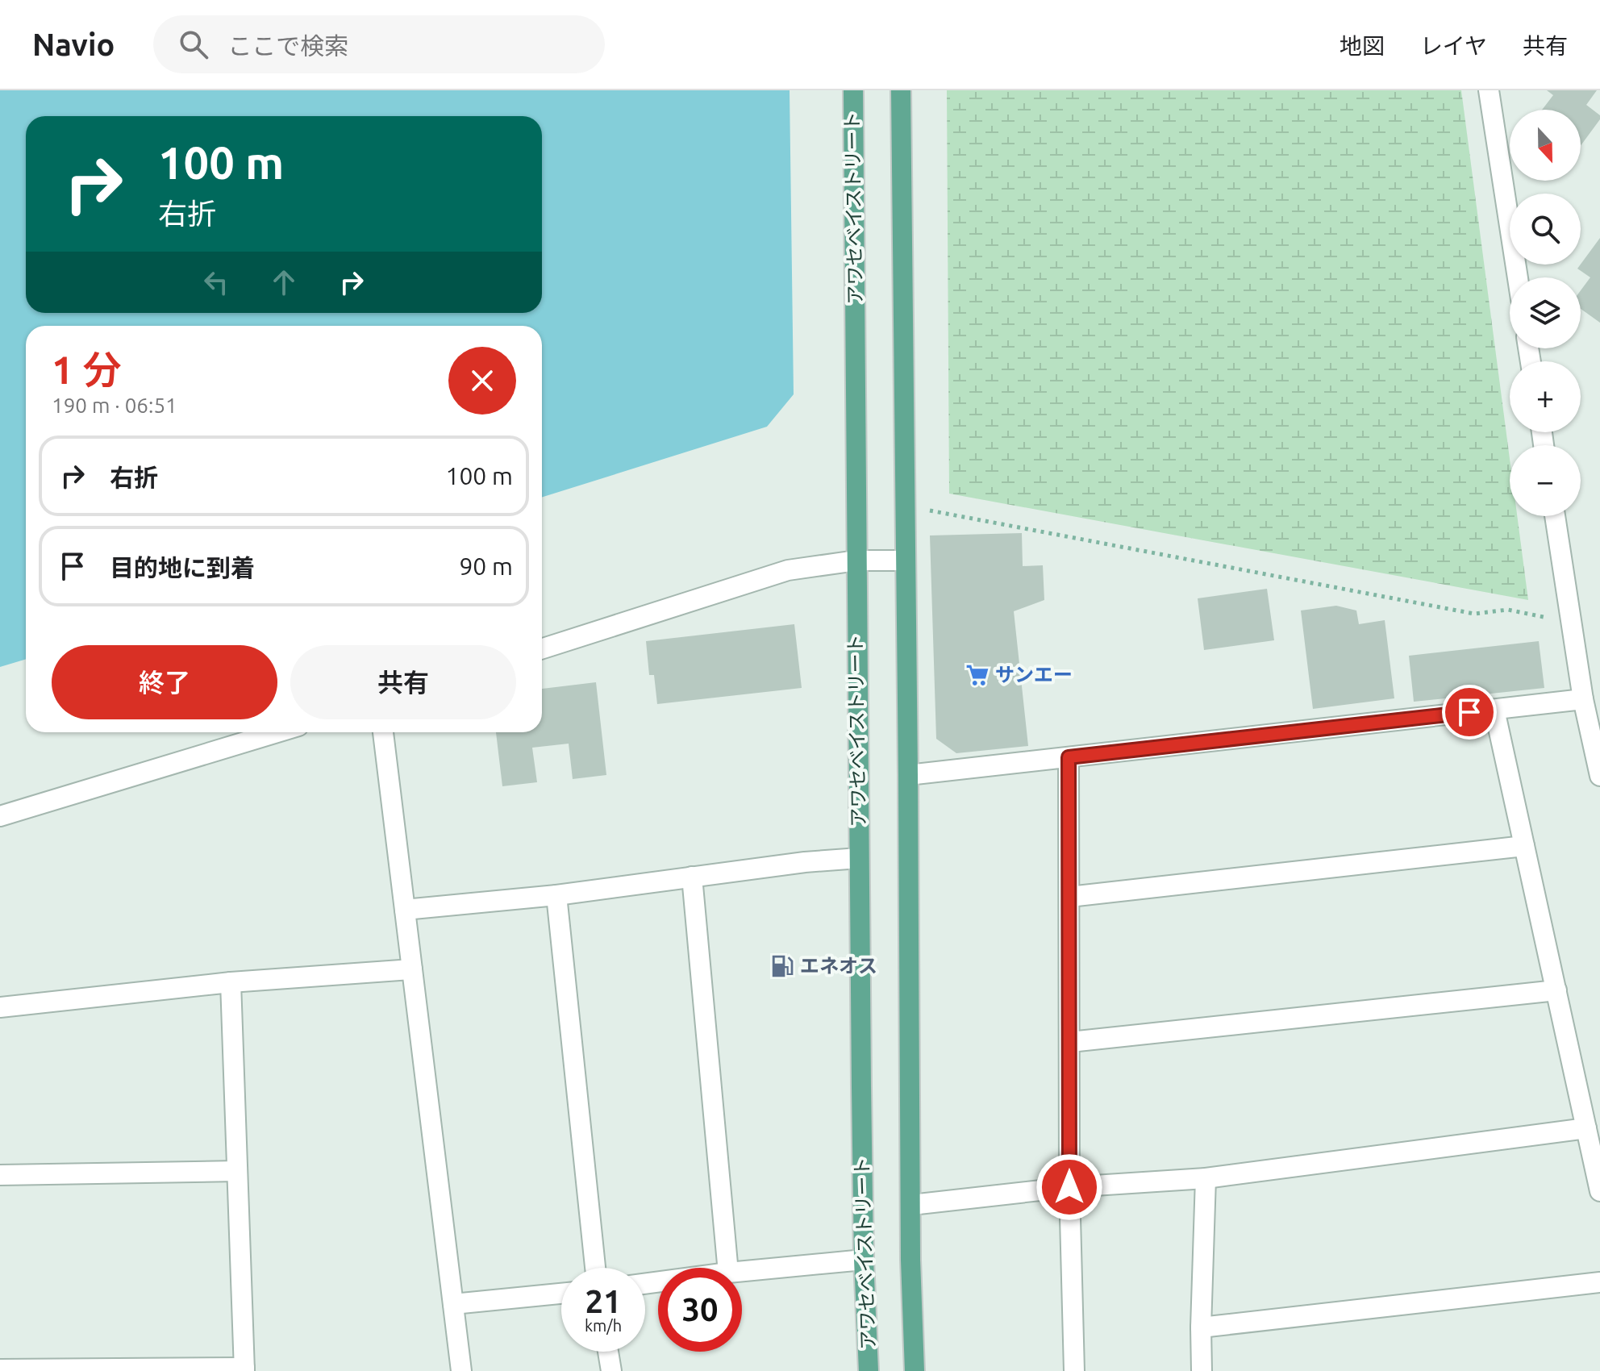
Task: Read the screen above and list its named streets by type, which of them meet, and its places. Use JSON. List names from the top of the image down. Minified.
{"streets":{"main road":["アワセベイストリート"]},"places":{"supermarket":["サンエー"],"fuel station":["エネオス"]},"north":"bottom","page":{"header":"Navio","search":"ここで検索","nav":["地図","レイヤ","共有"],"map_buttons":["+","−"],"turn":["100 m","右折"],"heading":["1 分","190 m · 06:51"],"list":[{"name":"右折","value":"100 m"},{"name":"目的地に到着","value":"90 m"}],"buttons":["終了","共有"],"speed":"21 km/h","limit":"30"}}
